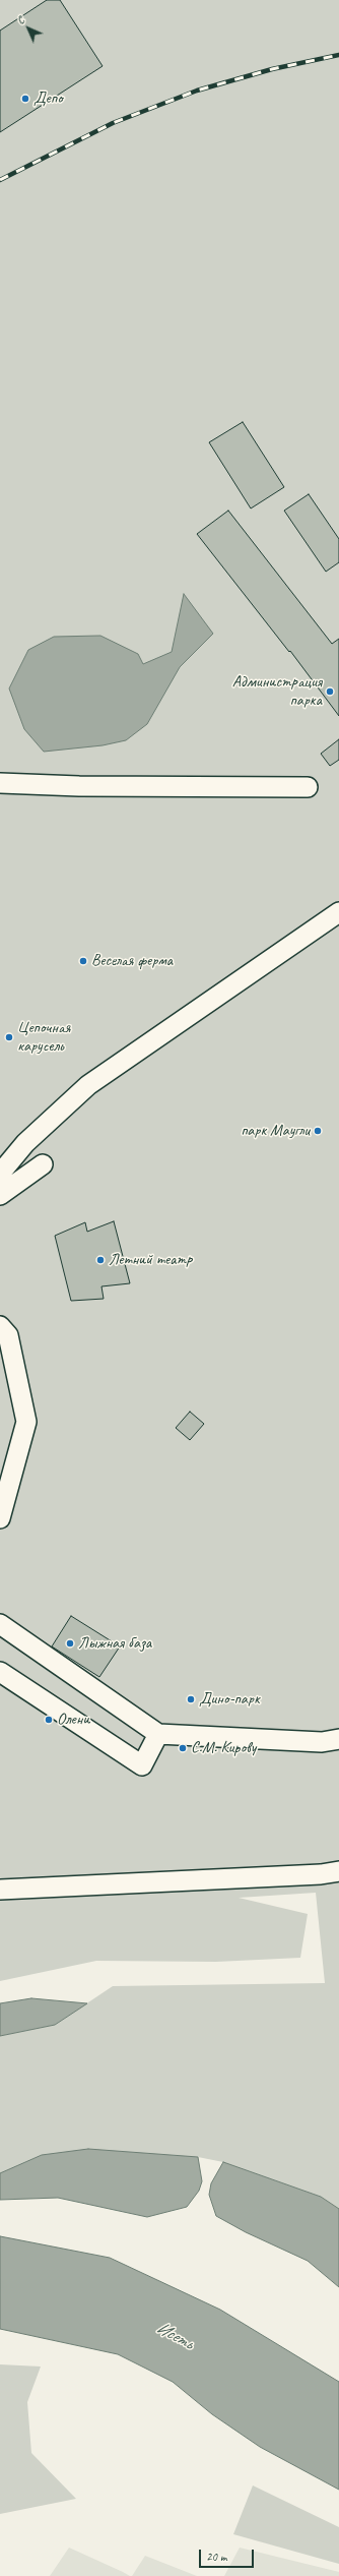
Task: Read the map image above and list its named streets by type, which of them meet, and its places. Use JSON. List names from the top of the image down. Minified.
{"water":["Исеть"],"places":["Депо","Администрация парка","Веселая ферма","Цепочная карусель","парк Маугли","Летний театр","Лыжная база","Дино-парк","Олени","С.М. Кирову"],"scale_bar":"20 m","north":"top left"}
